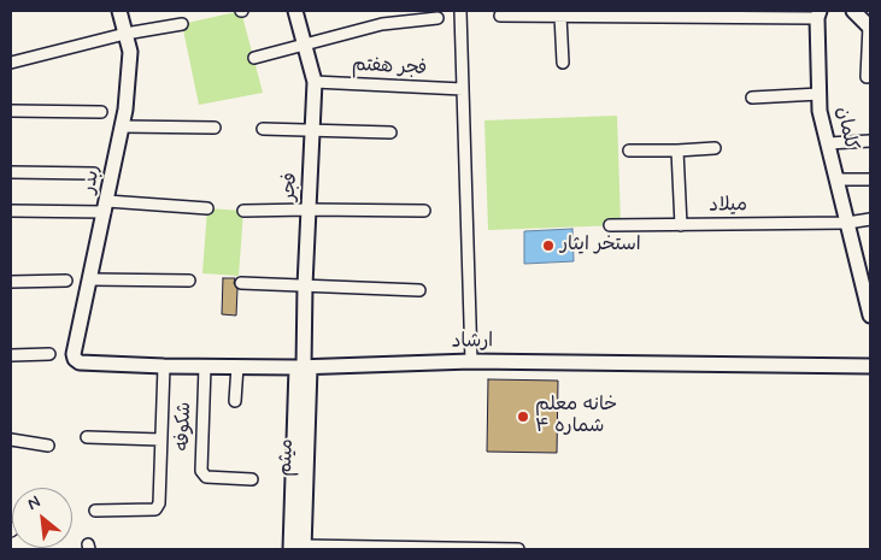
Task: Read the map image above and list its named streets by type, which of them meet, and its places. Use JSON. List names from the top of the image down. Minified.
{"streets":{"street":["فجر هفتم","کلمان","بدر","فجر","میلاد","ارشاد","شکوفه","میثم"]},"crossings":[["فجر هفتم","فجر"],["کلمان","میلاد"],["بدر","ارشاد"],["فجر","ارشاد"],["فجر","میثم"],["ارشاد","شکوفه"],["ارشاد","میثم"]],"places":["استخر ایثار","خانه معلم شماره ۴"],"north":"top left"}
